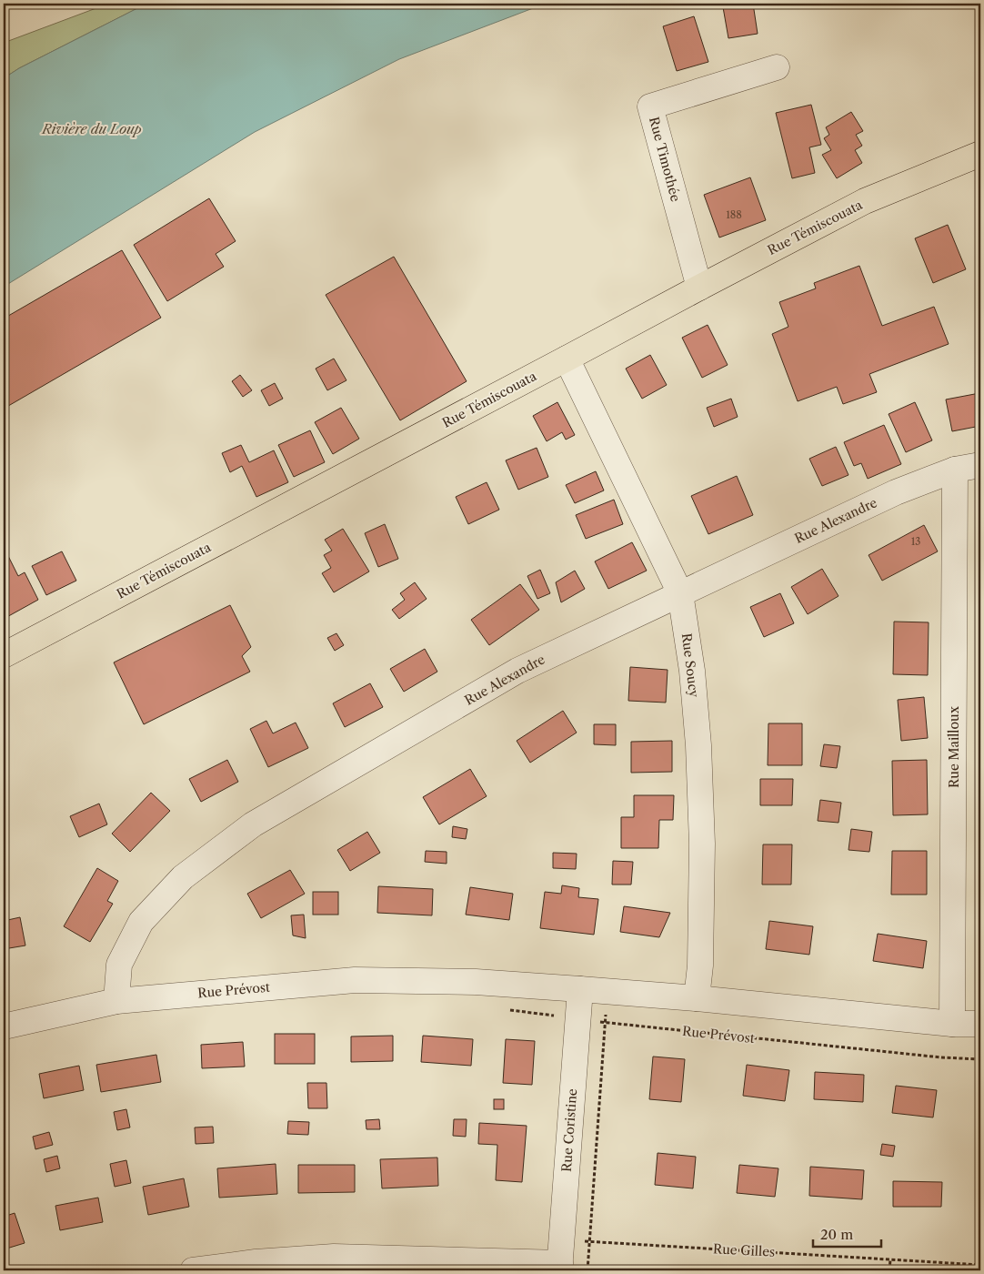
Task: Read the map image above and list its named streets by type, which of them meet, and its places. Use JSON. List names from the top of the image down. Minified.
{"streets":{"main road":["Rue Témiscouata"],"street":["Rue Timothée","Rue Alexandre","Rue Soucy","Rue Mailloux","Rue Prévost","Rue Coristine"],"path":["Rue Gilles"]},"crossings":[["Rue Timothée","Rue Témiscouata"],["Rue Témiscouata","Rue Soucy"],["Rue Alexandre","Rue Soucy"],["Rue Alexandre","Rue Mailloux"],["Rue Alexandre","Rue Prévost"],["Rue Soucy","Rue Prévost"],["Rue Mailloux","Rue Prévost"],["Rue Prévost","Rue Coristine"],["Rue Coristine","Rue Gilles"]],"water":["Rivière du Loup"],"house_numbers":["188","13"],"scale_bar":"20 m"}
